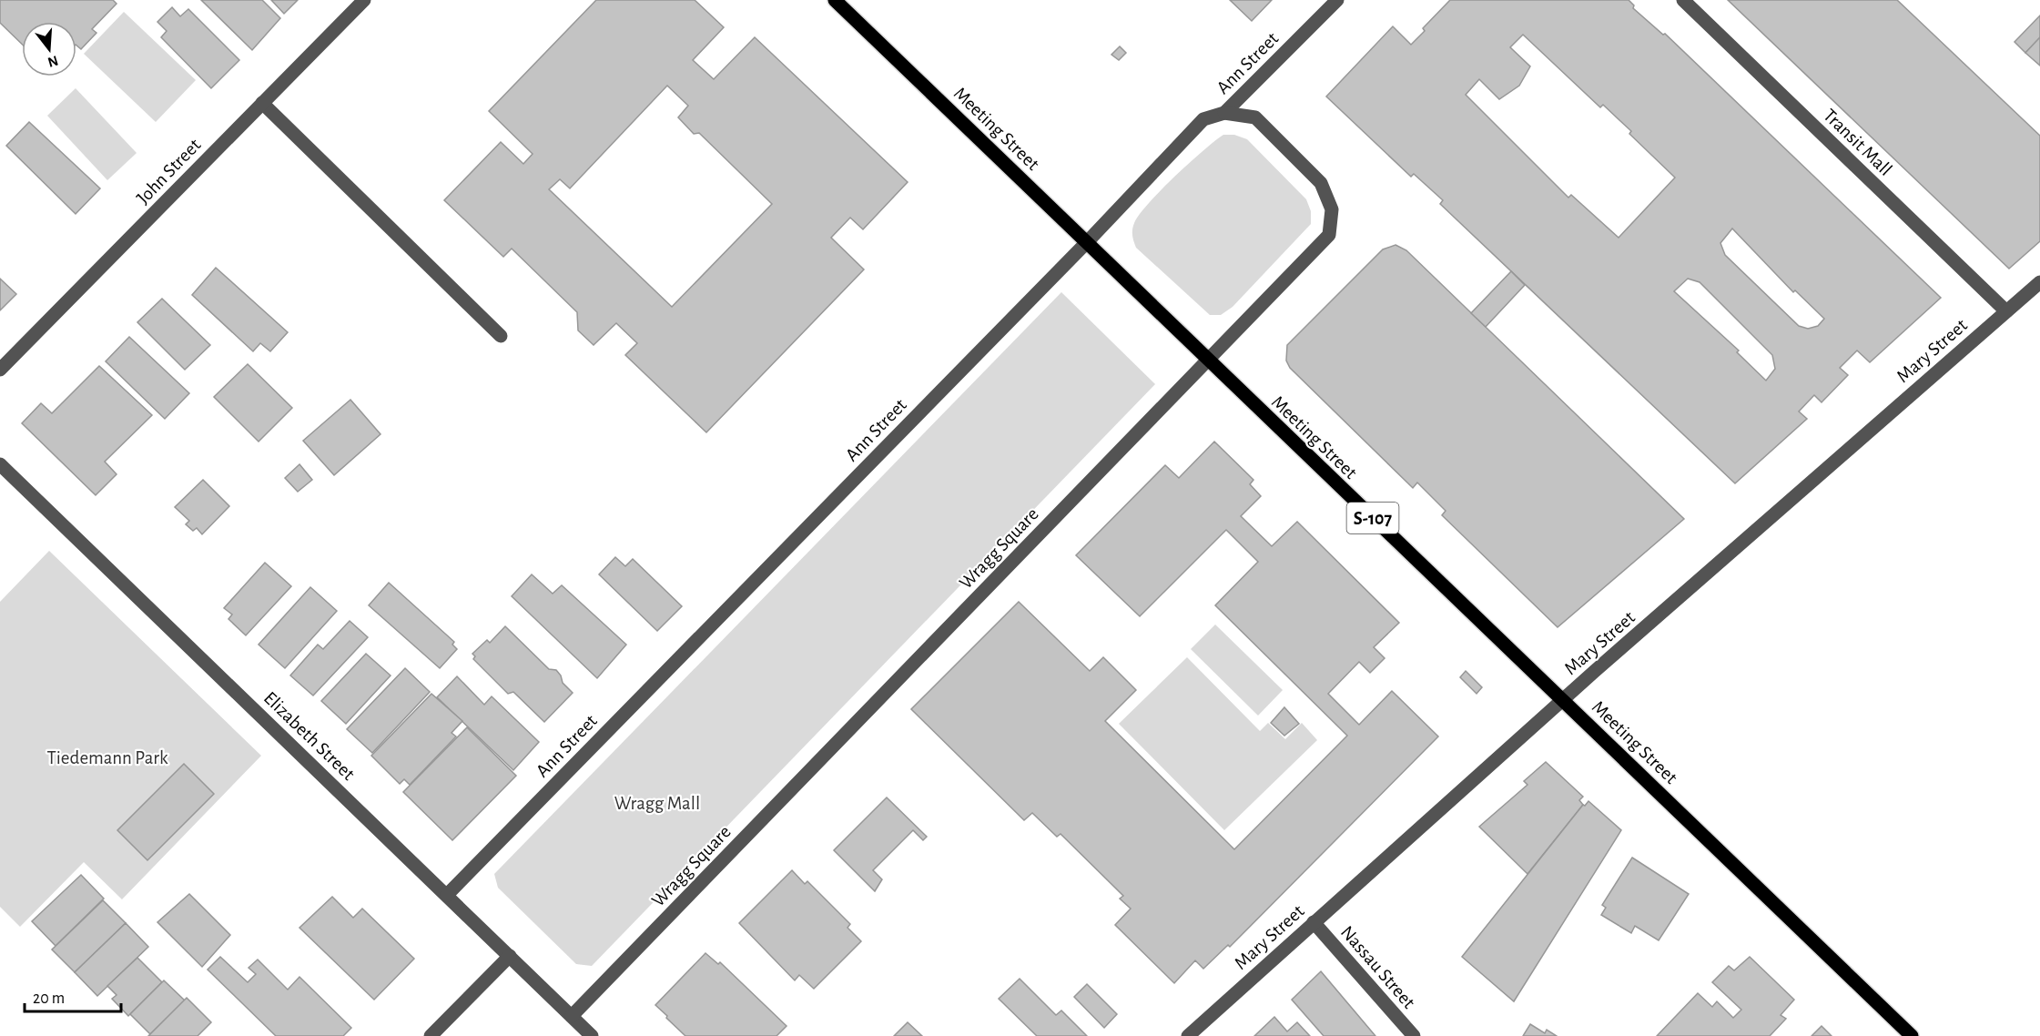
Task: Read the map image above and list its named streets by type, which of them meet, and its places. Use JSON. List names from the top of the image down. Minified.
{"streets":{"main road":["Meeting Street","S-107"],"street":["Ann Street","Transit Mall","John Street","Mary Street","Wragg Square","Elizabeth Street","Nassau Street"]},"crossings":[["Ann Street","Meeting Street"],["Ann Street","Wragg Square"],["Ann Street","Elizabeth Street"],["Meeting Street","Mary Street"],["Meeting Street","Wragg Square"],["Transit Mall","Mary Street"],["Mary Street","Nassau Street"],["Wragg Square","Elizabeth Street"]],"parks":["Tiedemann Park","Wragg Mall"],"scale_bar":"20 m","north":"bottom"}
